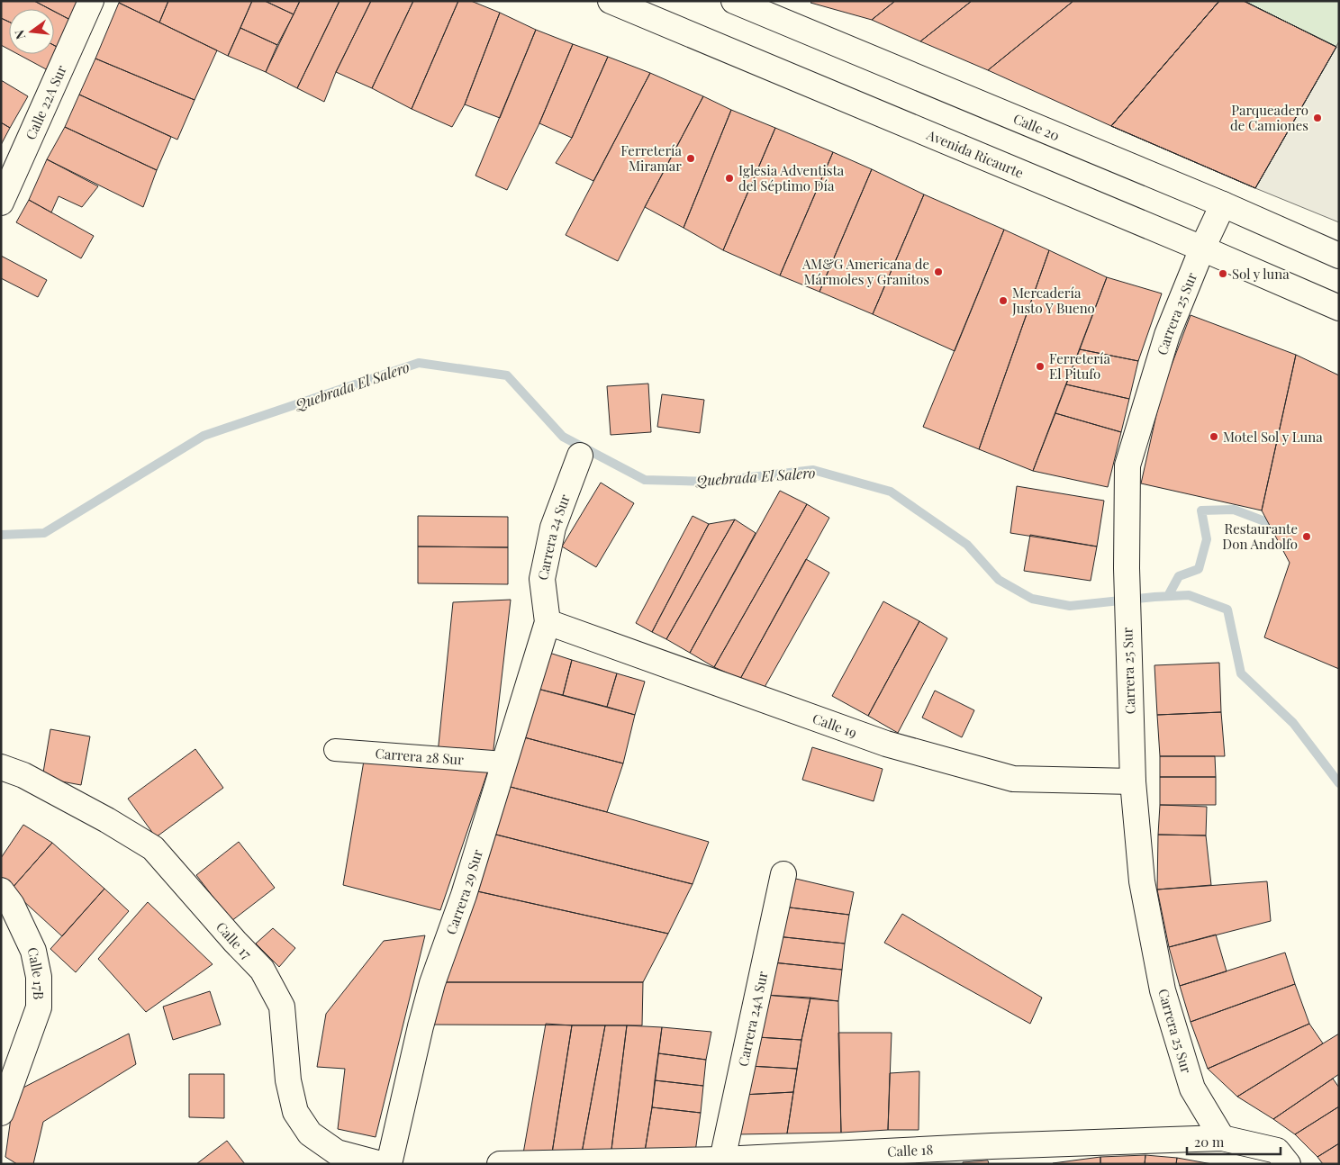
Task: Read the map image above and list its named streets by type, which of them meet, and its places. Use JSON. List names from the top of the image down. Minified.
{"streets":{"street":["Calle 22A Sur","Calle 20","Avenida Ricaurte","Carrera 25 Sur","Carrera 24 Sur","Calle 19","Carrera 28 Sur","Carrera 29 Sur","Calle 17","Calle 17B","Carrera 24A Sur","Calle 18"]},"crossings":[["Calle 20","Carrera 25 Sur"],["Avenida Ricaurte","Carrera 25 Sur"],["Carrera 25 Sur","Calle 19"],["Carrera 25 Sur","Calle 18"],["Carrera 24 Sur","Calle 19"],["Carrera 24 Sur","Carrera 29 Sur"],["Calle 19","Carrera 29 Sur"],["Carrera 28 Sur","Carrera 29 Sur"],["Carrera 24A Sur","Calle 18"]],"water":["Quebrada El Salero"],"places":["Parqueadero de Camiones","Ferretería Miramar","Iglesia Adventista del Séptimo Día","AM&G Americana de Mármoles y Granitos","Sol y luna","Mercadería Justo Y Bueno","Ferretería El Pitufo","Motel Sol y Luna","Restaurante Don Andolfo"],"scale_bar":"20 m","north":"left"}
